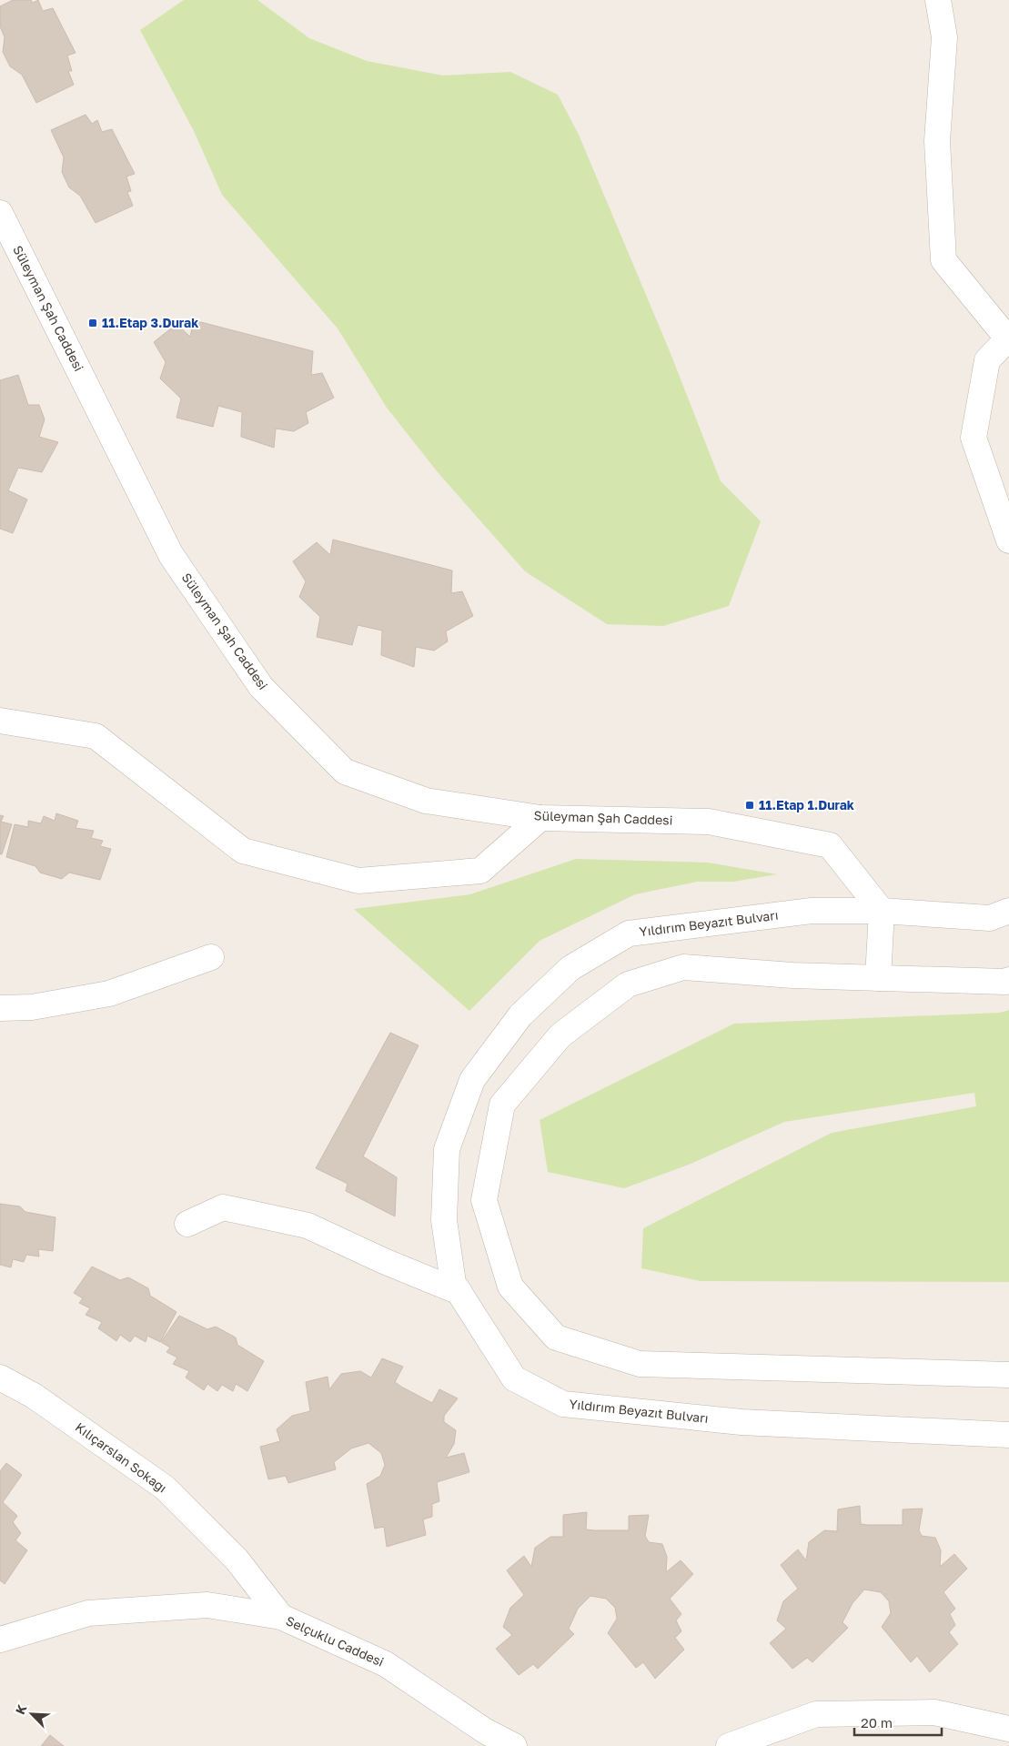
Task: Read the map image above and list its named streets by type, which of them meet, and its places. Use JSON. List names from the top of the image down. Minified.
{"streets":{"street":["Süleyman Şah Caddesi","Yıldırım Beyazıt Bulvarı","Kılıçarslan Sokağı","Selçuklu Caddesi"]},"crossings":[["Süleyman Şah Caddesi","Yıldırım Beyazıt Bulvarı"],["Kılıçarslan Sokağı","Selçuklu Caddesi"]],"places":{"transit":["11.Etap 3.Durak","11.Etap 1.Durak"]},"scale_bar":"20 m","north":"top left"}
